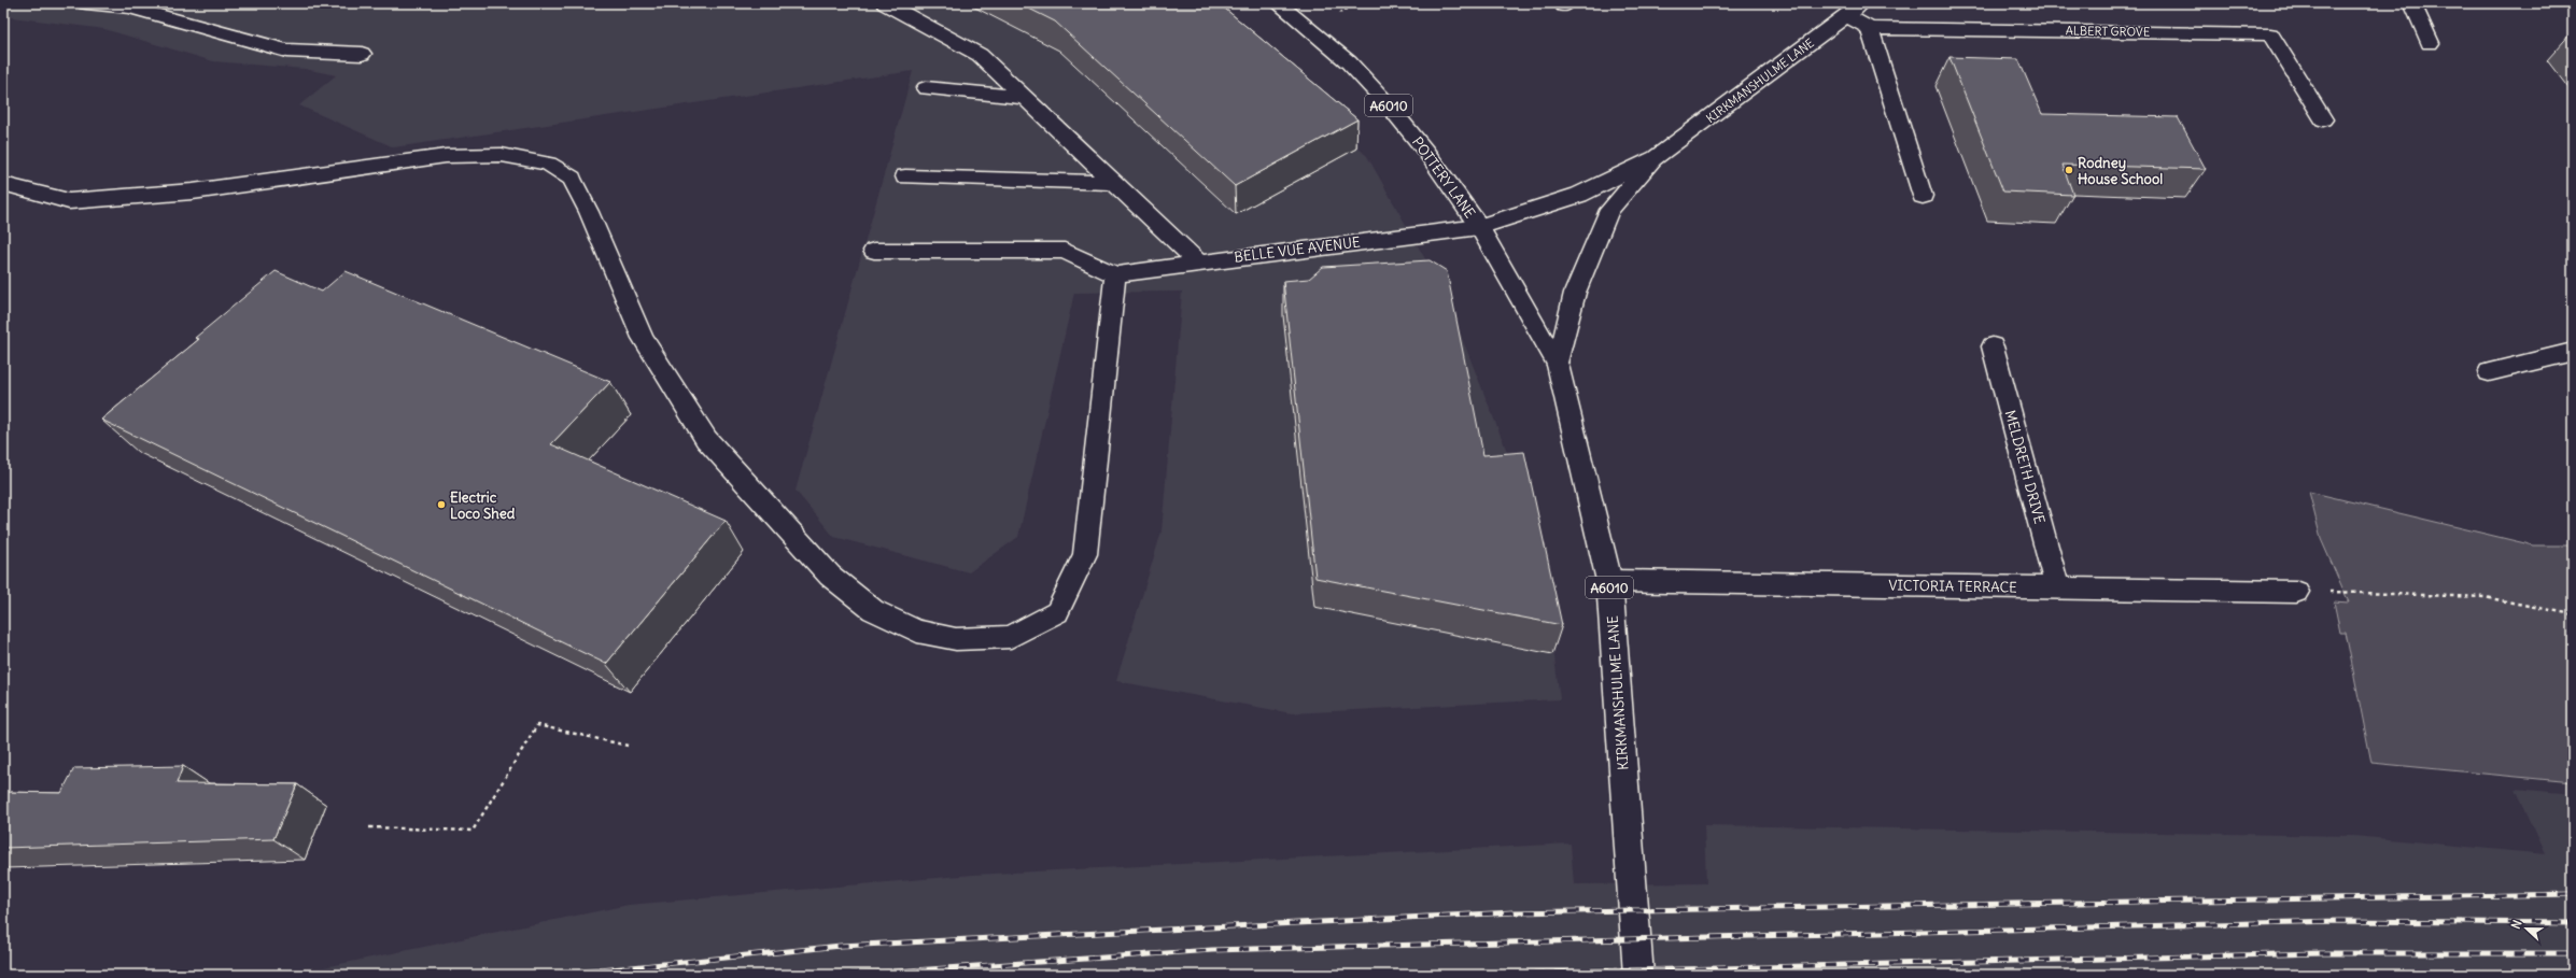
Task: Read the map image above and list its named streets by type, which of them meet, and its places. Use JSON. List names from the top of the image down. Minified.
{"streets":{"main road":["ALBERT GROVE","KIRKMANSHULME LANE","A6010","POTTERY LANE","BELLE VUE AVENUE","MELDRETH DRIVE","VICTORIA TERRACE"]},"crossings":[["ALBERT GROVE","KIRKMANSHULME LANE"],["KIRKMANSHULME LANE","POTTERY LANE"],["KIRKMANSHULME LANE","BELLE VUE AVENUE"],["KIRKMANSHULME LANE","VICTORIA TERRACE"],["POTTERY LANE","BELLE VUE AVENUE"],["MELDRETH DRIVE","VICTORIA TERRACE"]],"places":["Rodney House School","Electric Loco Shed"],"north":"left"}
